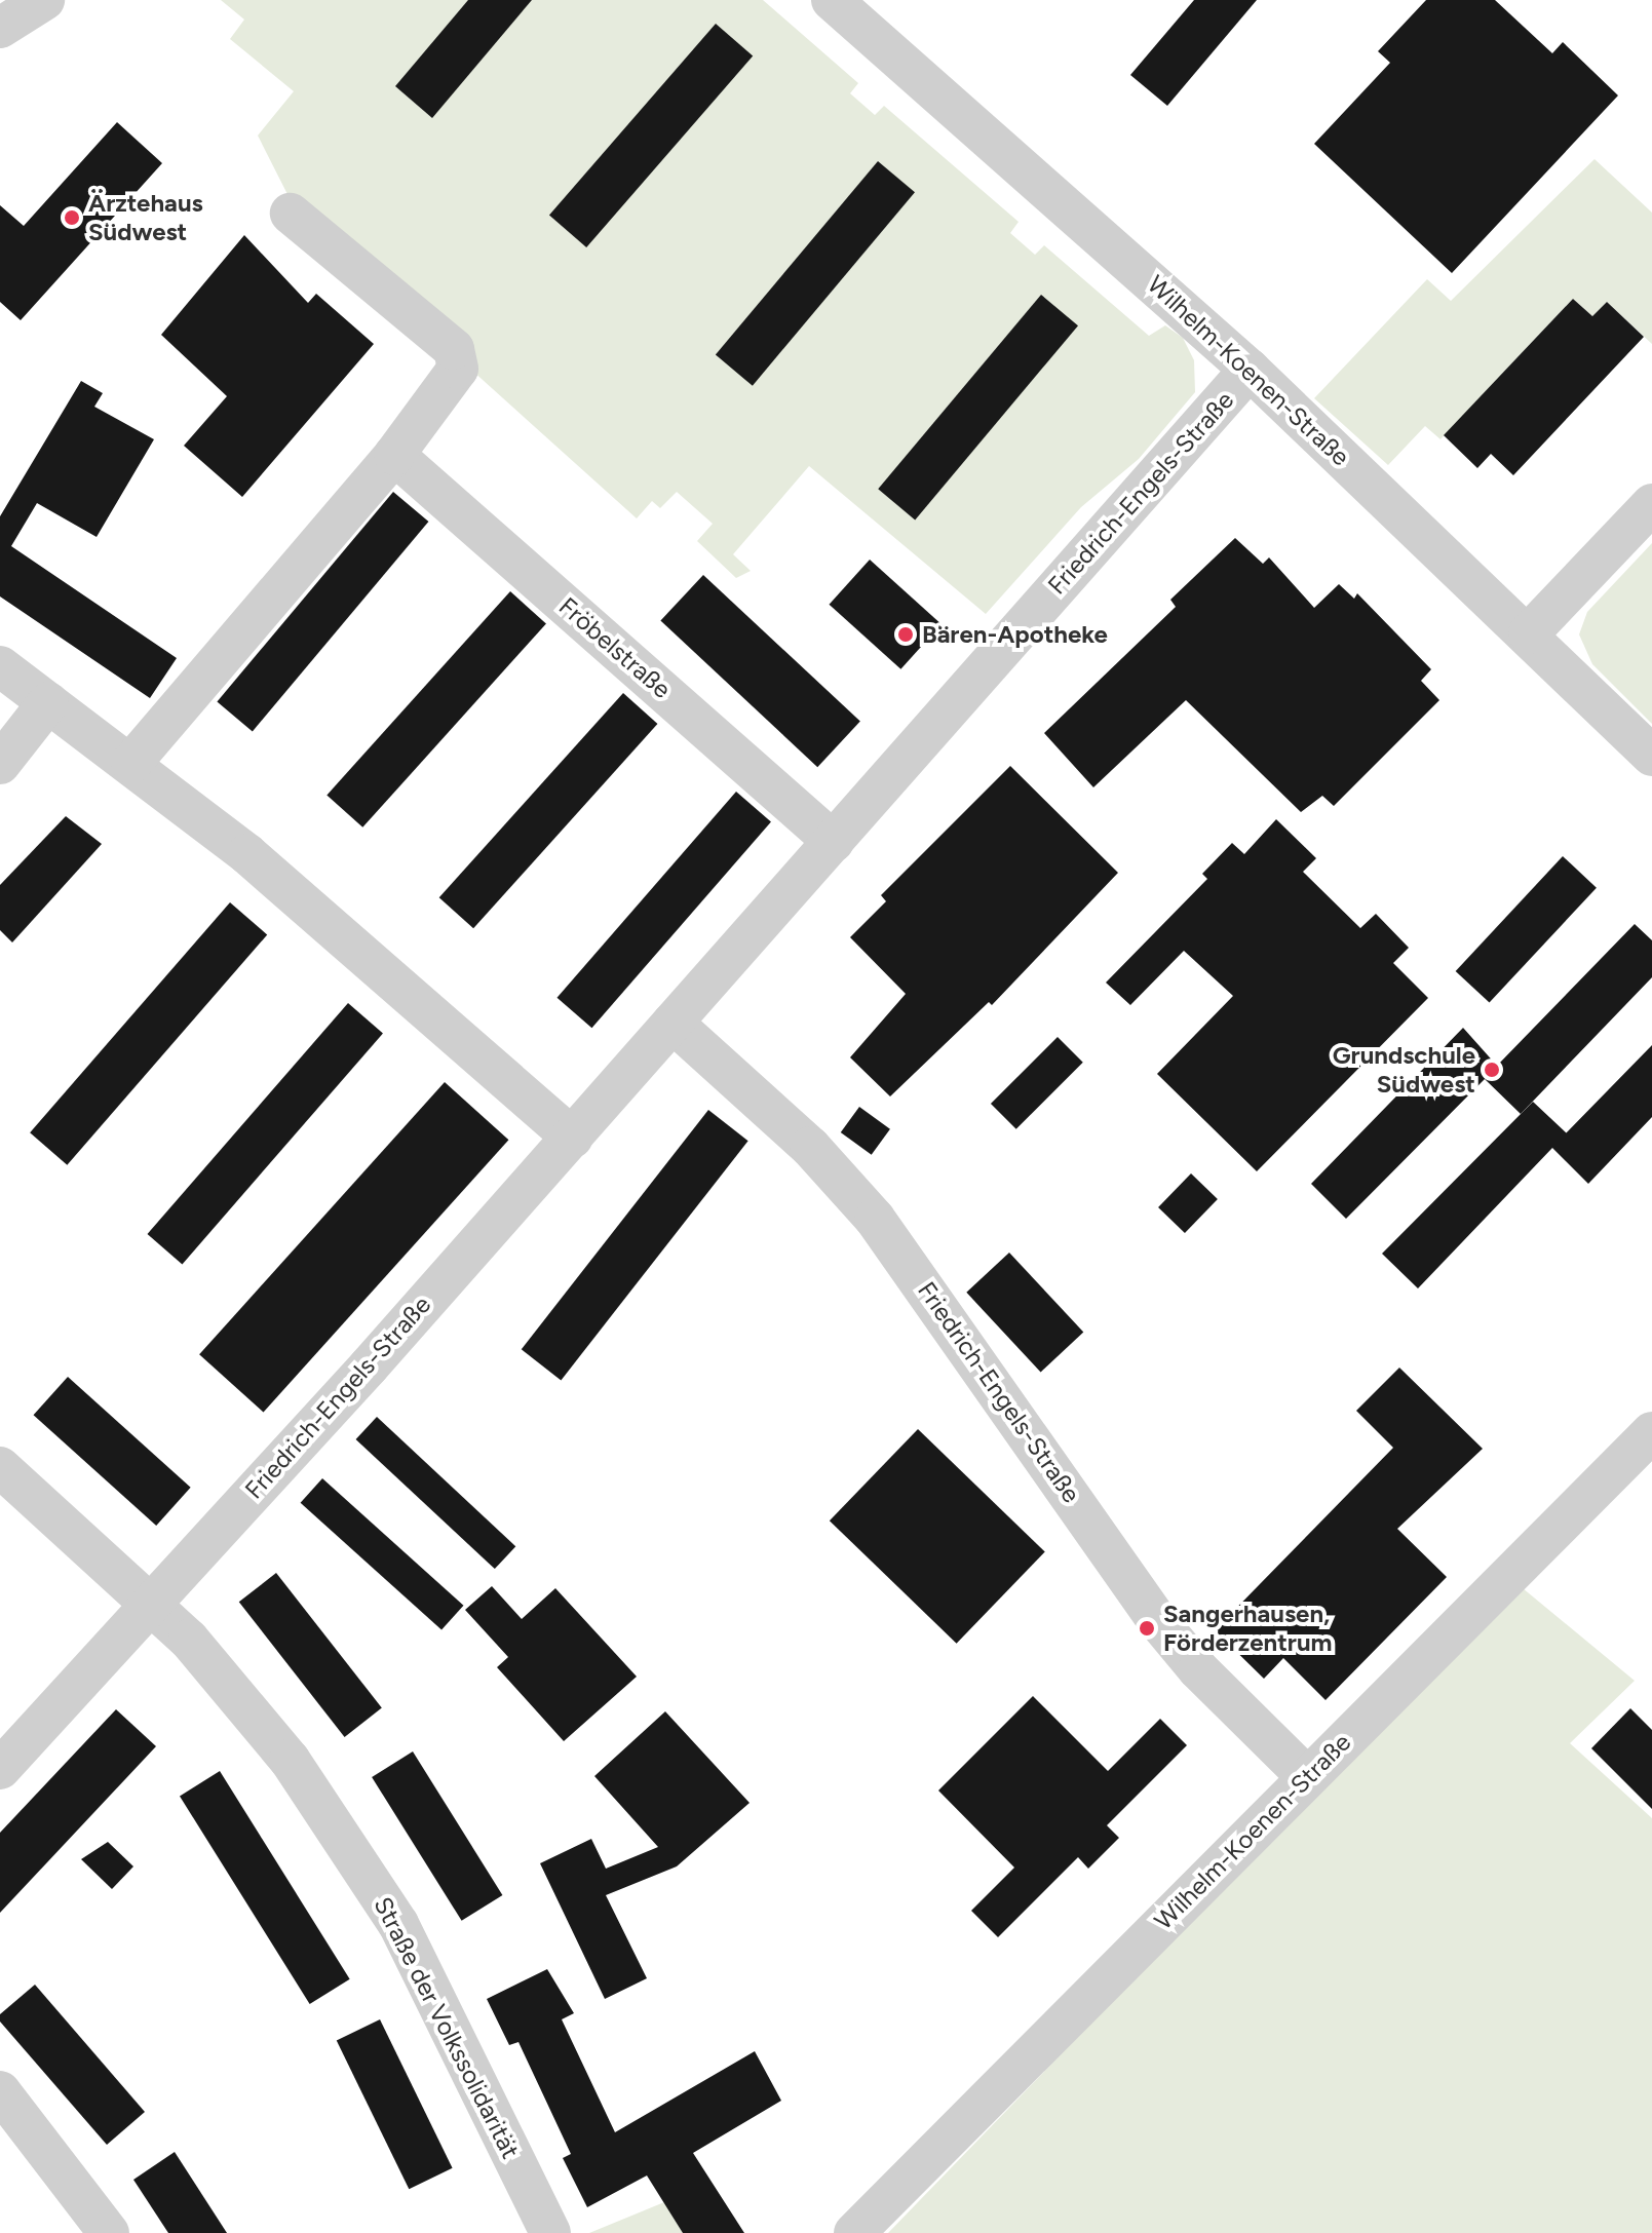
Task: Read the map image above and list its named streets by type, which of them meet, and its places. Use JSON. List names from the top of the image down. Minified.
{"streets":{"street":["Wilhelm-Koenen-Straße","Friedrich-Engels-Straße","Fröbelstraße","Straße der Volkssolidarität"]},"crossings":[["Wilhelm-Koenen-Straße","Friedrich-Engels-Straße"],["Friedrich-Engels-Straße","Fröbelstraße"],["Friedrich-Engels-Straße","Straße der Volkssolidarität"]],"places":["Ärztehaus Südwest","Bären-Apotheke","Grundschule Südwest","Sangerhausen, Förderzentrum"]}
